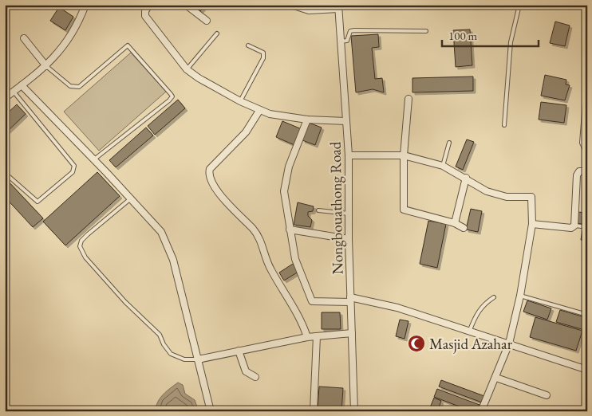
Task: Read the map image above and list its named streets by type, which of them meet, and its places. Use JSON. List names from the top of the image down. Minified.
{"streets":{"street":["Nongbouathong Road"]},"places":{"mosque":["Masjid Azahar"]},"scale_bar":"100 m"}
